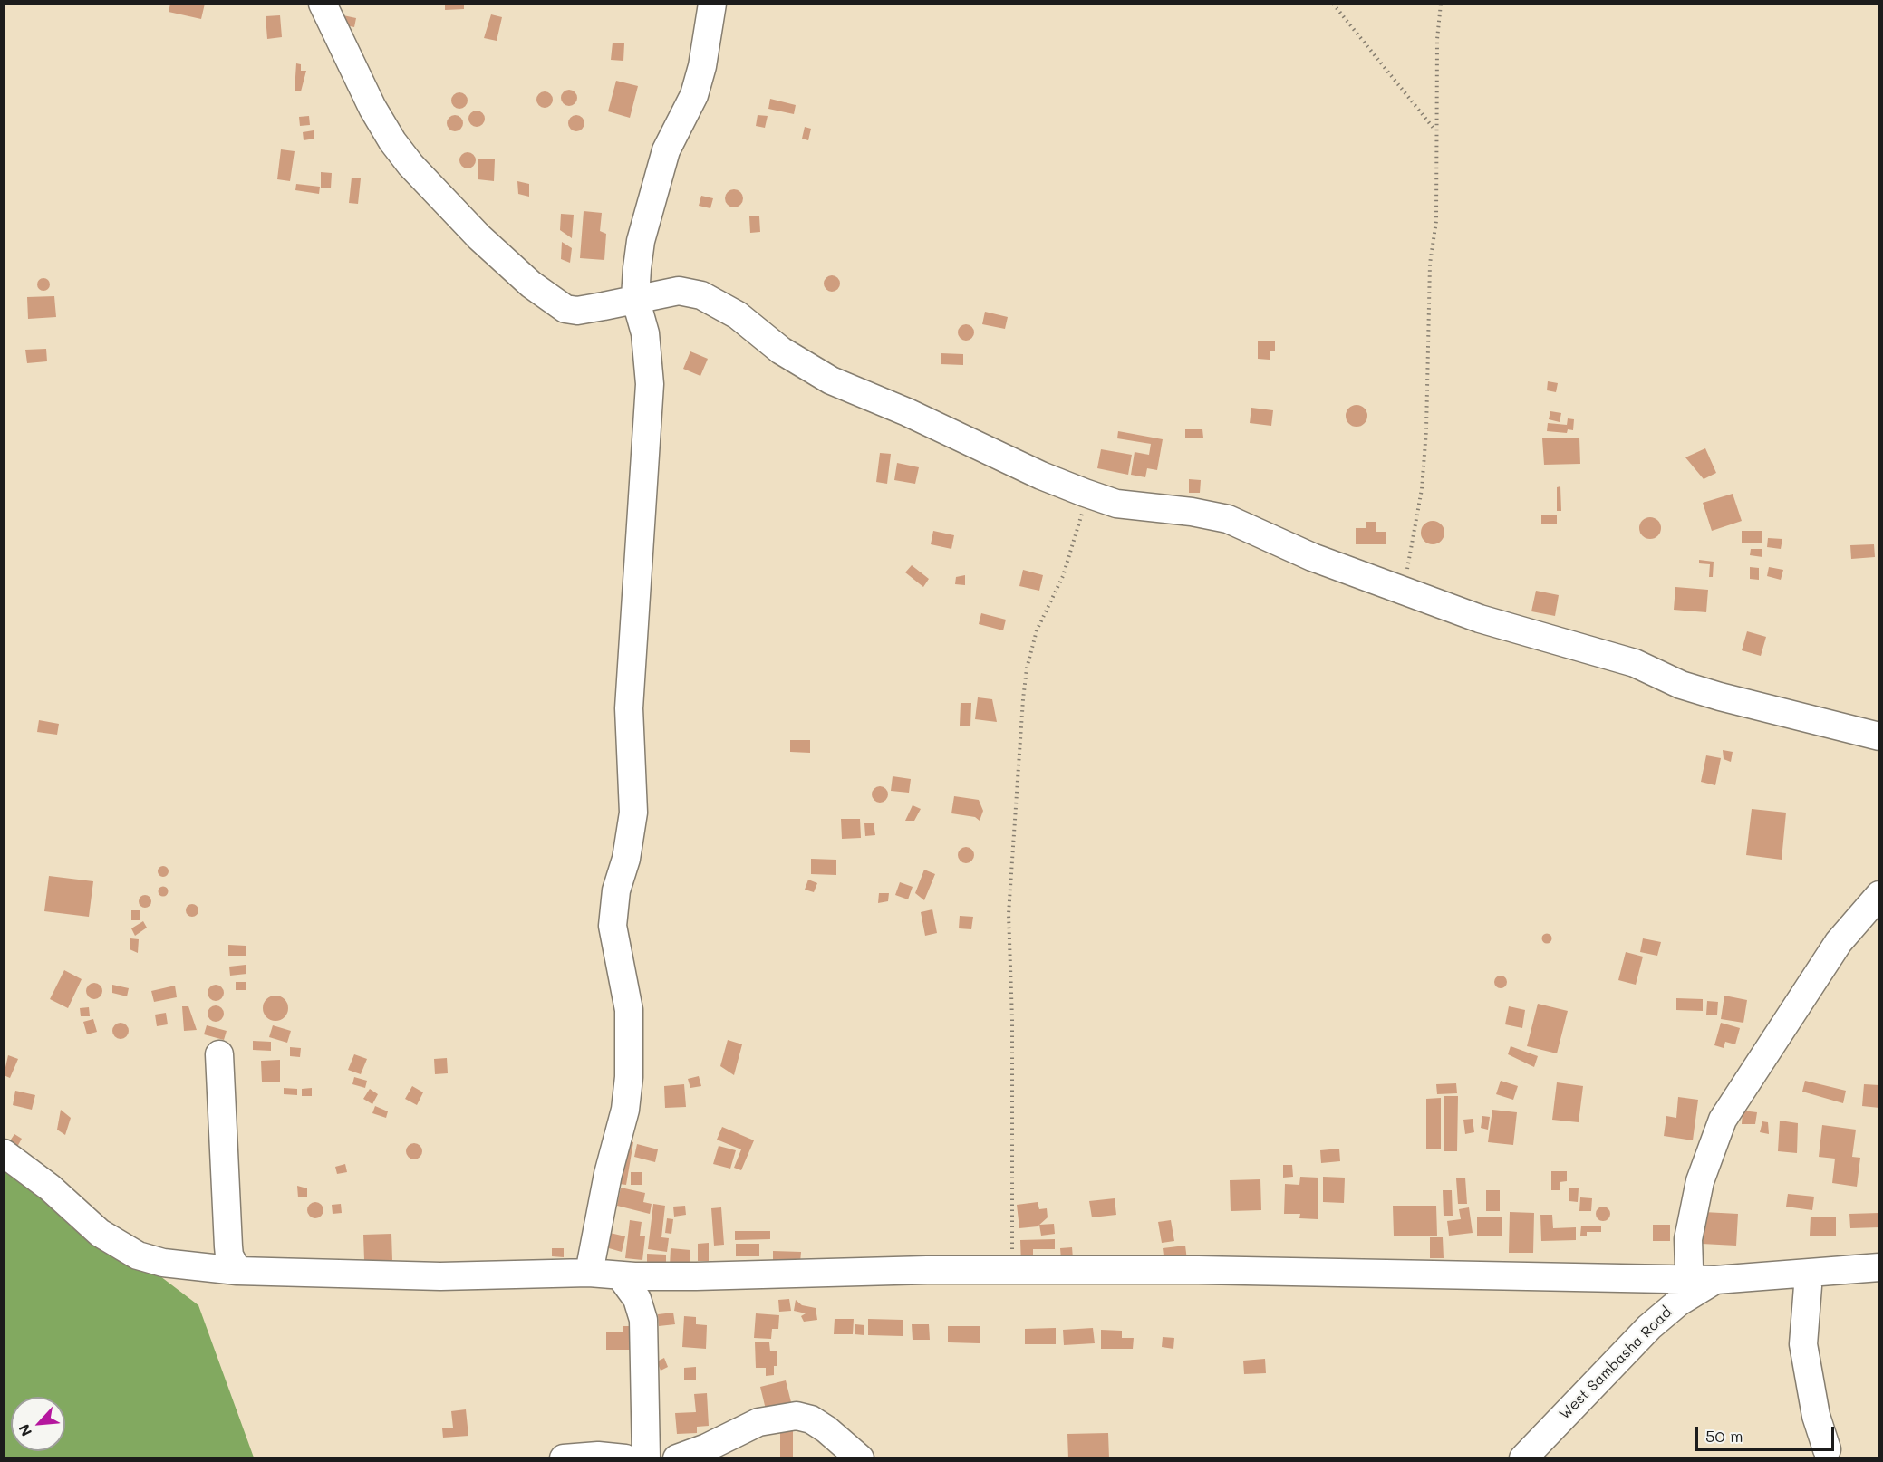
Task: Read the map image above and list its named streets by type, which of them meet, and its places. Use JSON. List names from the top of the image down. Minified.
{"streets":{"street":["West Sambasha Road"]},"scale_bar":"50 m","north":"bottom left"}
